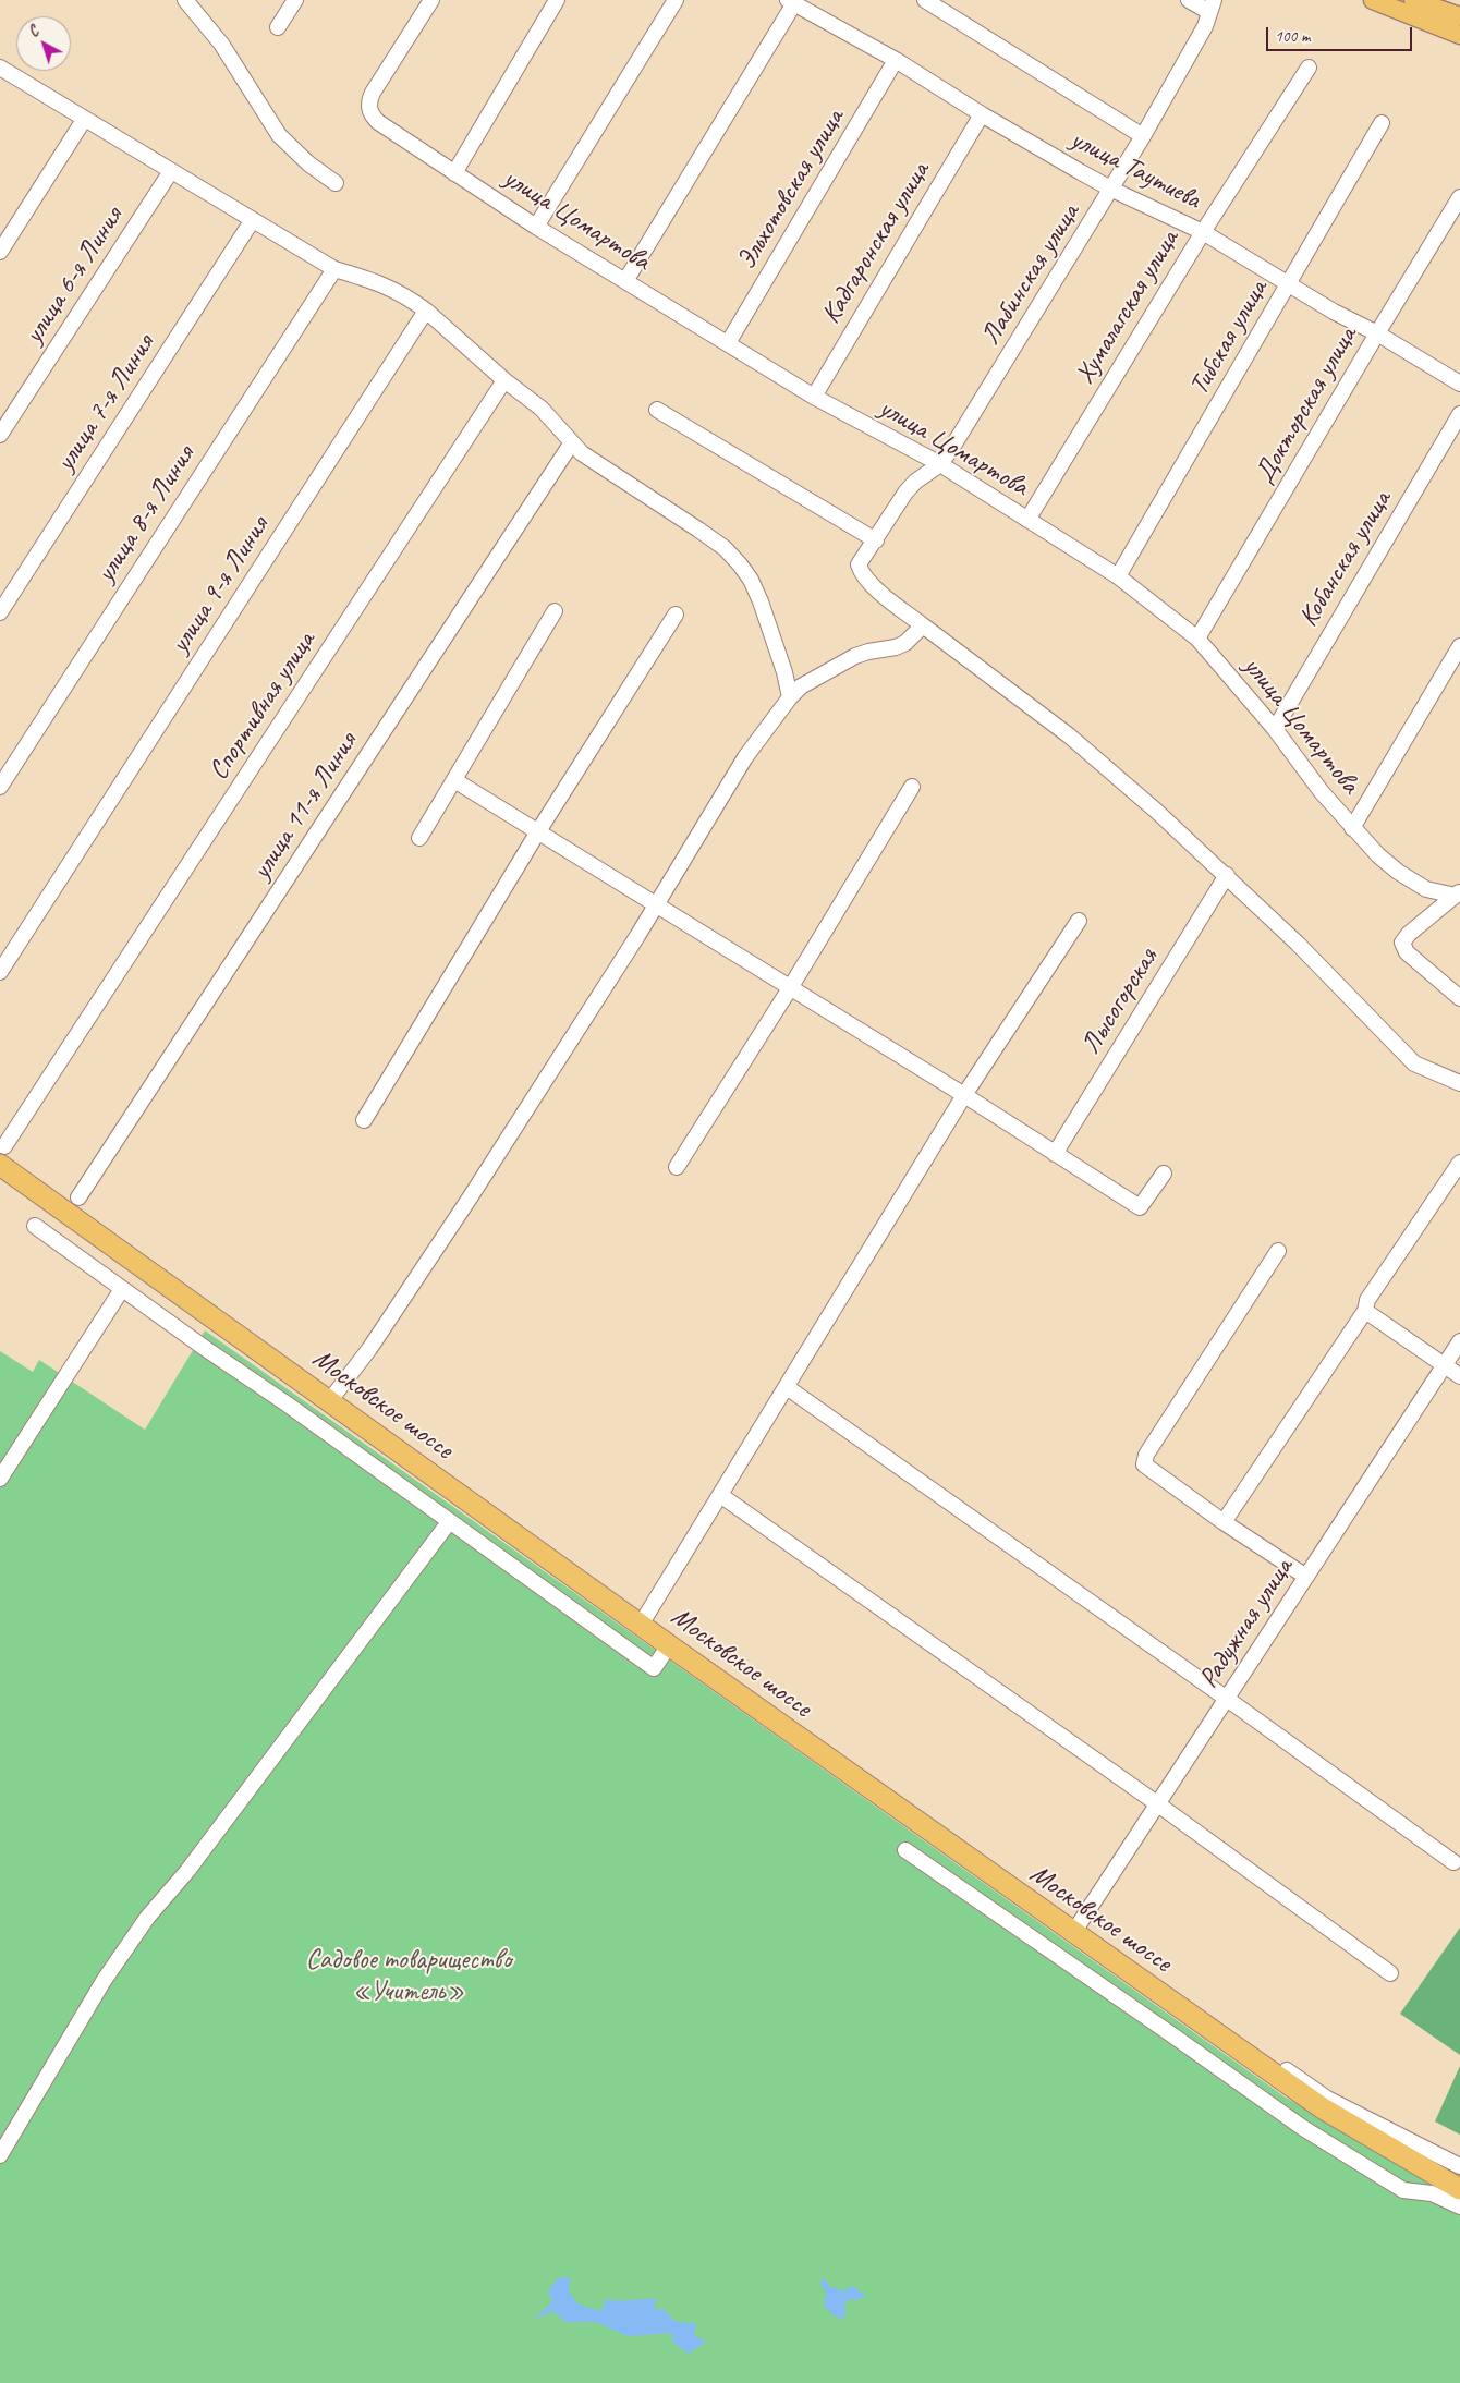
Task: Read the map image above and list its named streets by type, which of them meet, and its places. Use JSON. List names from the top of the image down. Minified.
{"streets":{"highway":["Московское шоссе"],"street":["улица Таутиева","Эльхотовская улица","улица Цомартова","Кадгаронская улица","Лабинская улица","улица 6-я Линия","Хумалагская улица","Тибская улица","улица 7-я Линия","Докторская улица","улица 8-я Линия","Кобанская улица","улица 9-я Линия","Спортивная улица","улица 11-я Линия","Лысогорская","Радужная улица"]},"crossings":[["улица Таутиева","Эльхотовская улица"],["улица Таутиева","Кадгаронская улица"],["улица Таутиева","Лабинская улица"],["улица Таутиева","Хумалагская улица"],["улица Таутиева","Тибская улица"],["улица Таутиева","Докторская улица"],["Эльхотовская улица","улица Цомартова"],["улица Цомартова","Кадгаронская улица"],["улица Цомартова","Лабинская улица"],["улица Цомартова","Хумалагская улица"],["улица Цомартова","Тибская улица"],["улица Цомартова","Докторская улица"],["улица Цомартова","Кобанская улица"],["Спортивная улица","Московское шоссе"],["Московское шоссе","Радужная улица"]],"parks":["Садовое товарищество «Учитель»"],"scale_bar":"100 m","north":"top left"}
